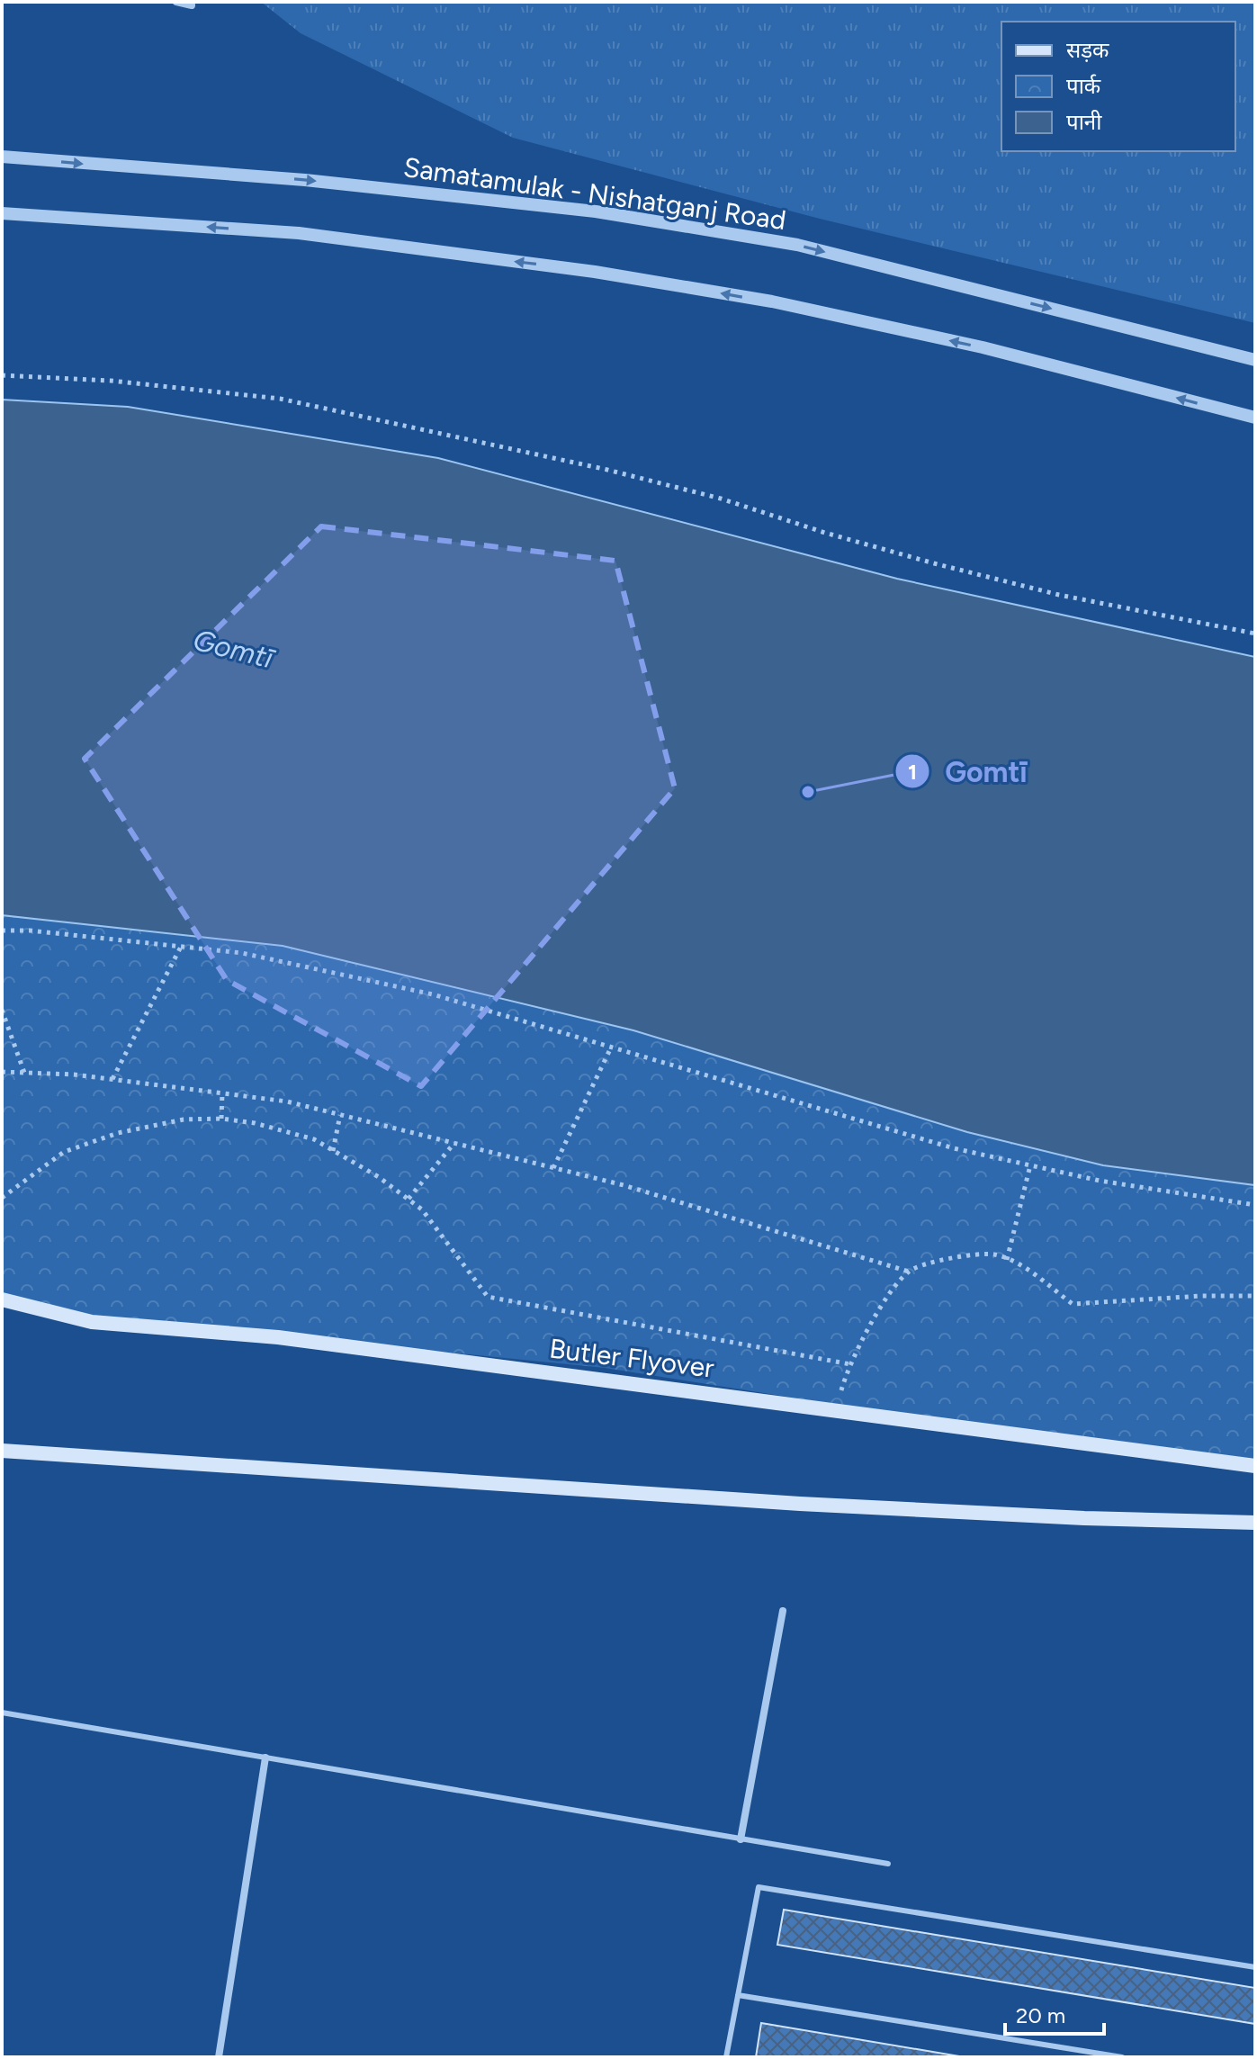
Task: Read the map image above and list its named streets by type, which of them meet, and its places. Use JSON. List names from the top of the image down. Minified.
{"streets":{"main road":["Butler Flyover"],"street":["Samatamulak - Nishatganj Road"]},"water":["Gomtī"],"places":["Gomtī"],"legend":["सड़क","पार्क","पानी"],"scale_bar":"20 m"}
